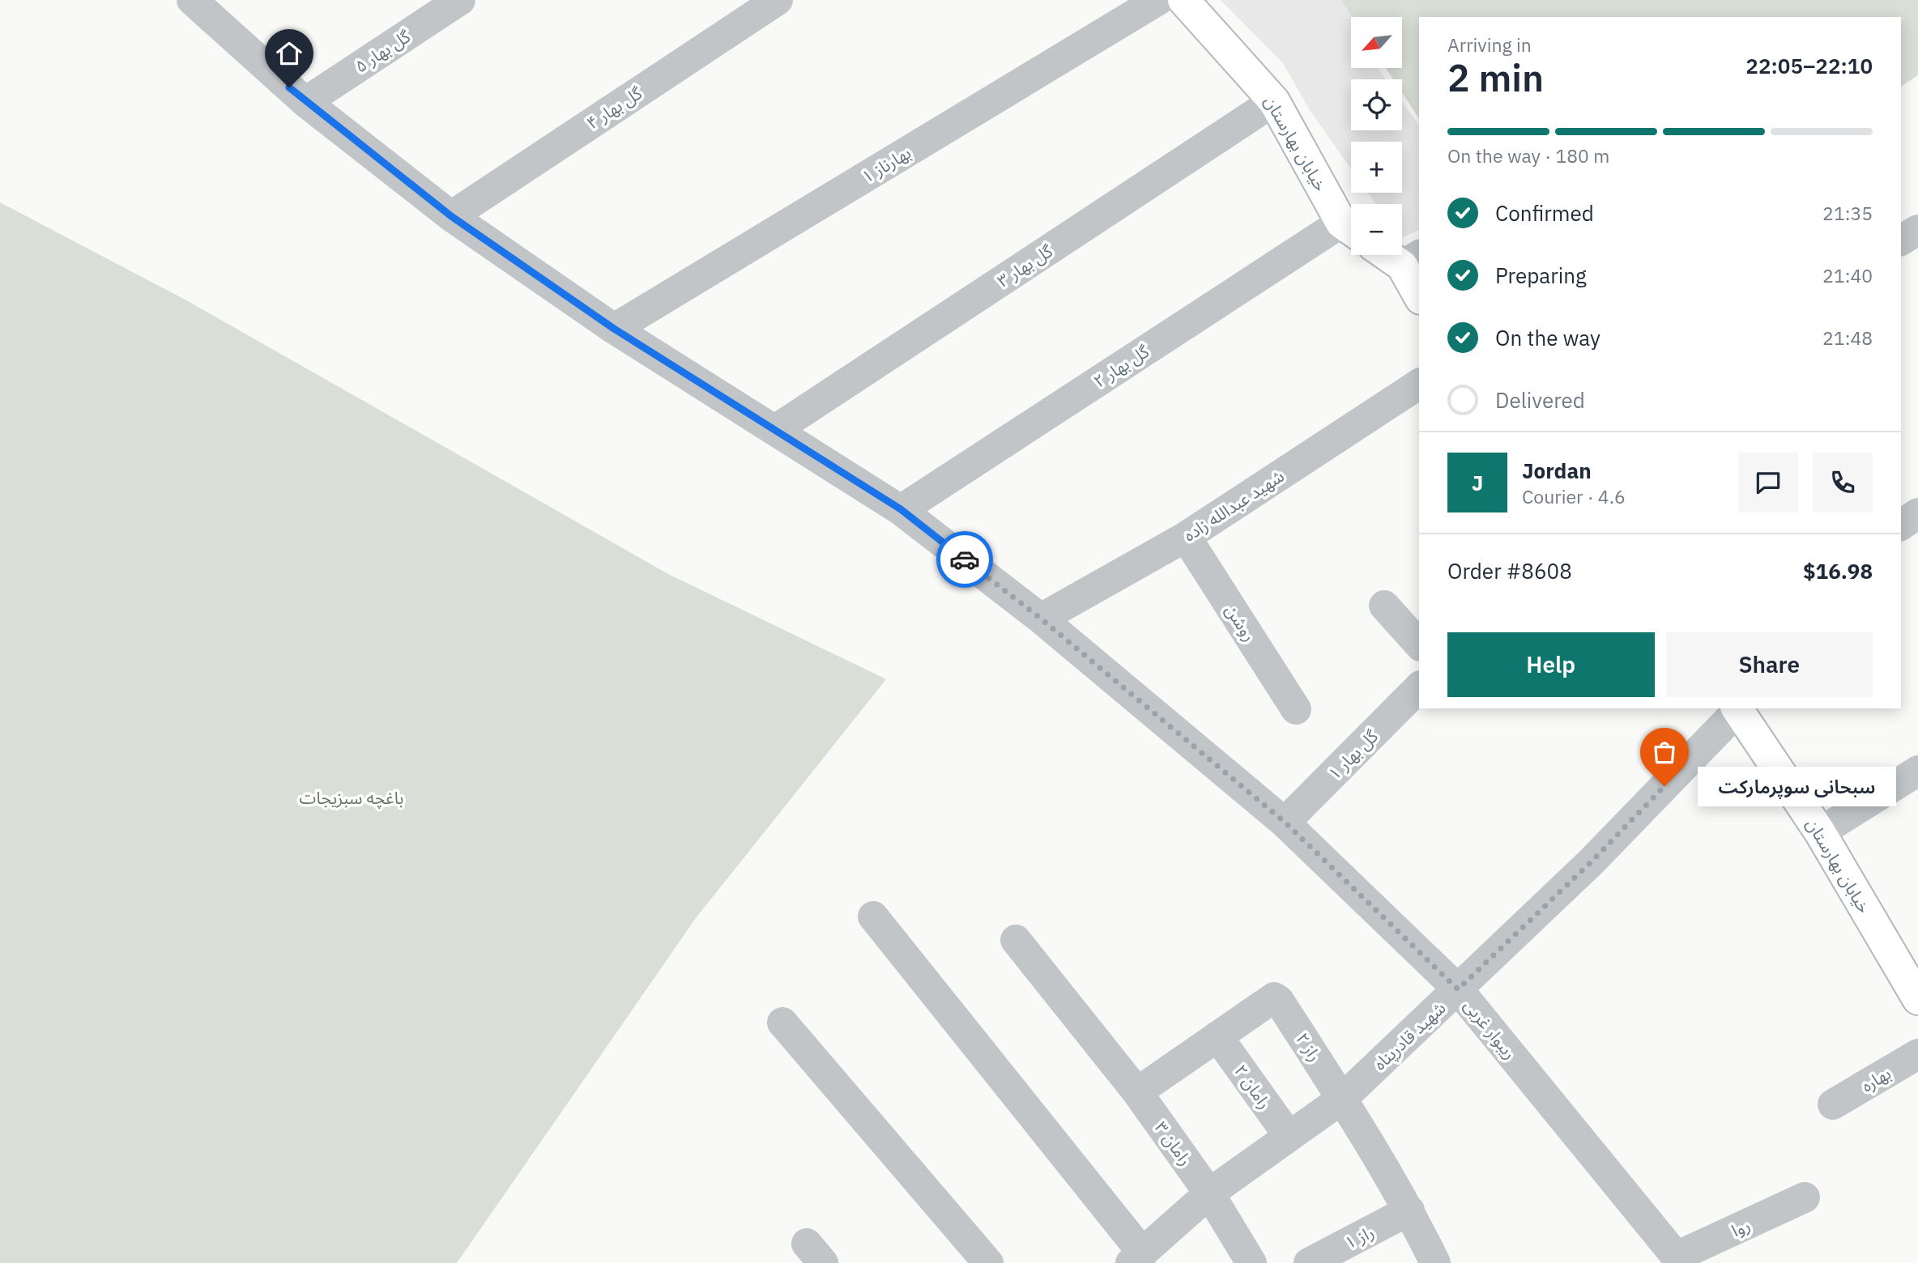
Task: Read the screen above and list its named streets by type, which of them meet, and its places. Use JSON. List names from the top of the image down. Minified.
{"streets":{"main road":["خیابان بهارستان"],"street":["گل بهار ۵","گل بهار ۴","بهارناز ۱","گل بهار ۳","گل بهار ۲","شهید عبدالله زاده","روشن","گل بهار ۱","ریبوار غربی","شهید قادرپناه","راز ۲","بهاره","رامان ۲","رامان ۳","روا","راز ۱"]},"crossings":[["گل بهار ۵","ریبوار غربی"],["گل بهار ۴","ریبوار غربی"],["خیابان بهارستان","گل بهار ۳"],["خیابان بهارستان","گل بهار ۲"],["خیابان بهارستان","شهید قادرپناه"],["بهارناز ۱","ریبوار غربی"],["گل بهار ۳","ریبوار غربی"],["گل بهار ۲","ریبوار غربی"],["شهید عبدالله زاده","روشن"],["شهید عبدالله زاده","ریبوار غربی"],["گل بهار ۱","ریبوار غربی"],["ریبوار غربی","شهید قادرپناه"],["ریبوار غربی","روا"],["شهید قادرپناه","راز ۲"],["شهید قادرپناه","رامان ۲"],["شهید قادرپناه","رامان ۳"],["راز ۲","رامان ۲"],["راز ۲","راز ۱"]],"parks":["باغچه سبزیجات"],"places":["سبحانی سوپرمارکت"],"north":"bottom left","page":{"map_buttons":["+","−"],"heading":["2 min","Arriving in","22:05–22:10"],"panel":["Jordan","Courier · 4.6","Order #8608","$16.98"],"bar":"On the way · 180 m","list":[["Confirmed","21:35"],["Preparing","21:40"],["On the way","21:48"],"Delivered"],"round":"J","buttons":["Help","Share"],"bubble":"سبحانی سوپرمارکت"}}
